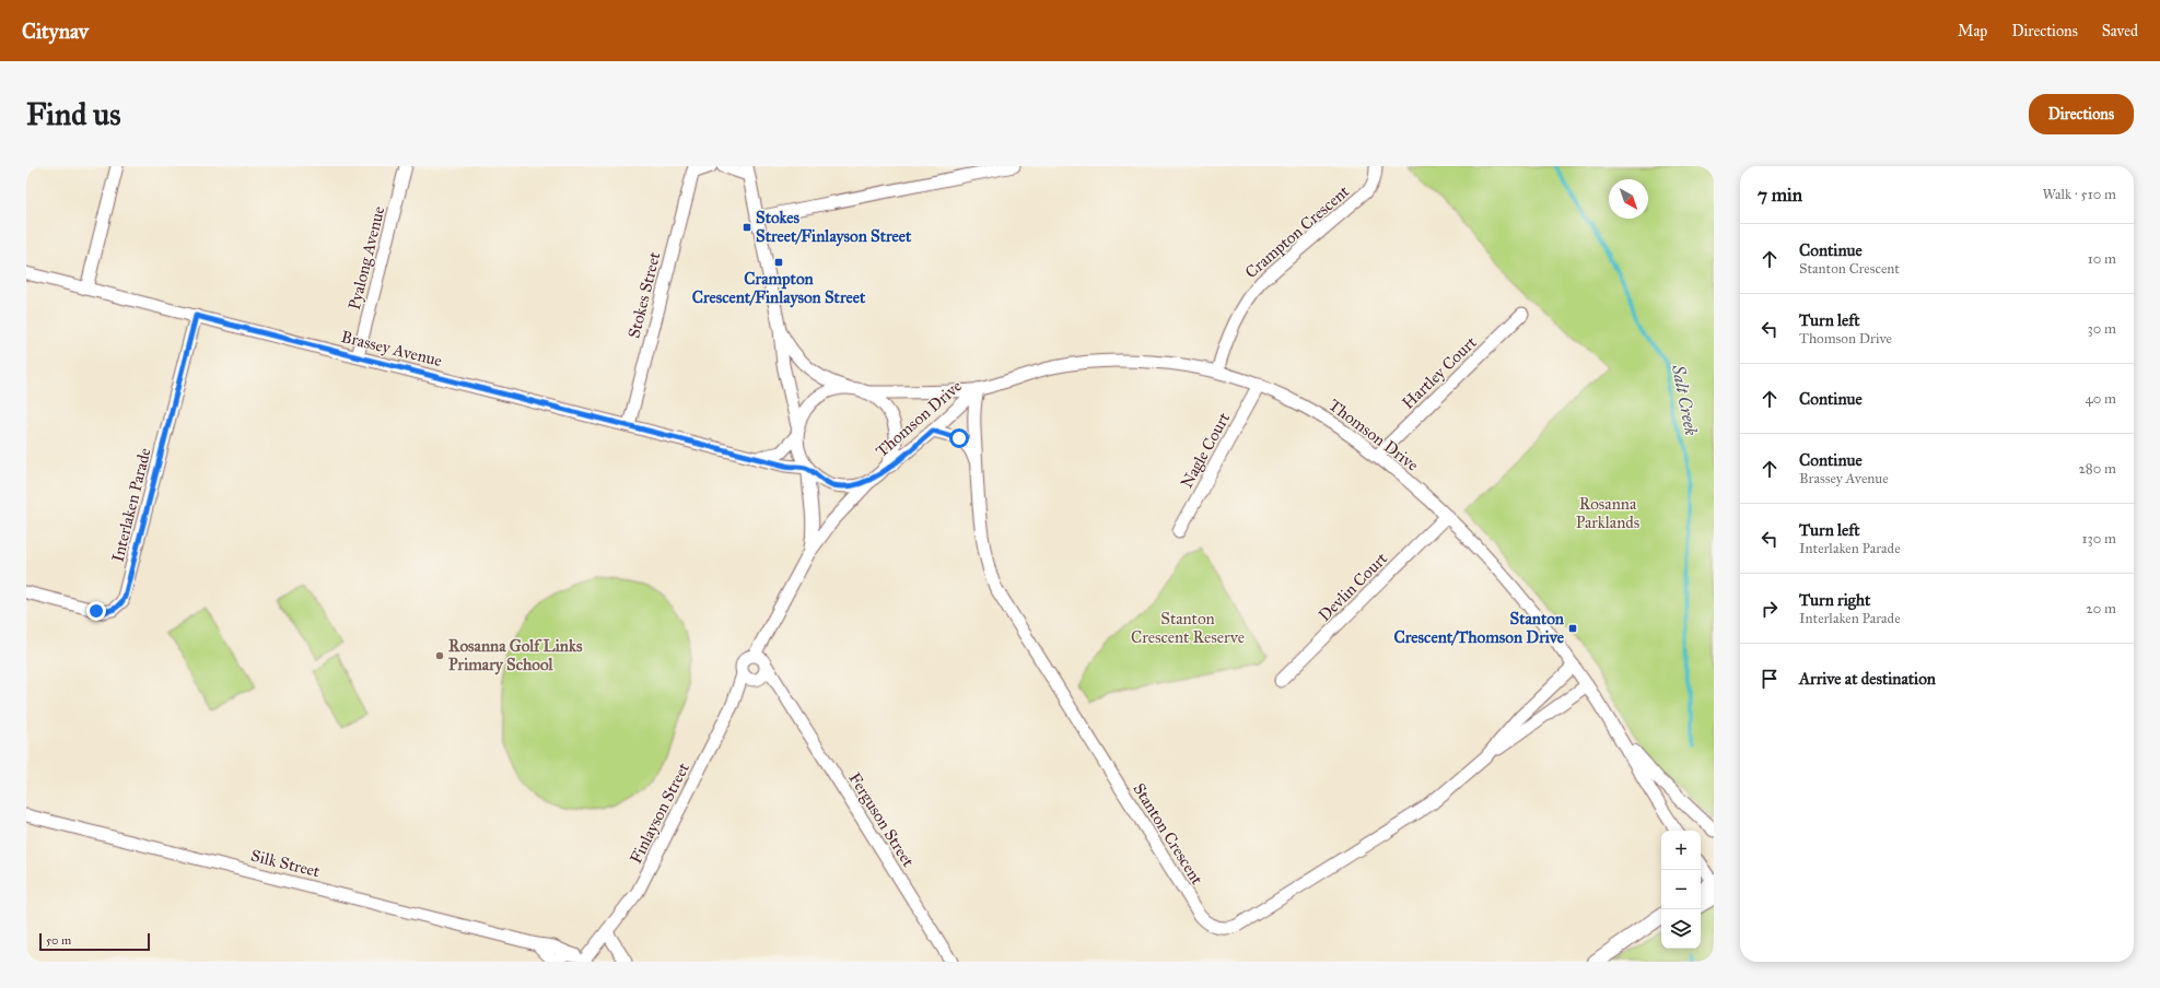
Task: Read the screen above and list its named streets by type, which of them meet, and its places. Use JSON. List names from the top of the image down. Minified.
{"streets":{"street":["Crampton Crescent","Pyalong Avenue","Stokes Street","Brassey Avenue","Hartley Court","Thomson Drive","Nagle Court","Interlaken Parade","Devlin Court","Finlayson Street","Ferguson Street","Stanton Crescent","Silk Street"]},"crossings":[["Crampton Crescent","Thomson Drive"],["Pyalong Avenue","Brassey Avenue"],["Stokes Street","Brassey Avenue"],["Brassey Avenue","Thomson Drive"],["Brassey Avenue","Interlaken Parade"],["Hartley Court","Thomson Drive"],["Thomson Drive","Nagle Court"],["Thomson Drive","Devlin Court"],["Thomson Drive","Stanton Crescent"],["Finlayson Street","Ferguson Street"],["Finlayson Street","Silk Street"]],"water":["Salt Creek"],"parks":["Rosanna Parklands","Stanton Crescent Reserve"],"places":{"transit":["Stokes Street/Finlayson Street","Crampton Crescent/Finlayson Street","Stanton Crescent/Thomson Drive"],"other":["Rosanna Golf Links Primary School"]},"scale_bar":"50 m","north":"bottom right","page":{"header":"Citynav","nav":["Map","Directions","Saved"],"buttons":"Directions","title":"Find us","heading":["7 min","Walk · 510 m"],"list":[["Continue","Stanton Crescent","10 m"],["Turn left","Thomson Drive","30 m"],["Continue","40 m"],["Continue","Brassey Avenue","280 m"],["Turn left","Interlaken Parade","130 m"],["Turn right","Interlaken Parade","20 m"],"Arrive at destination"],"map_buttons":["+","−"],"scale":"50 m"}}
